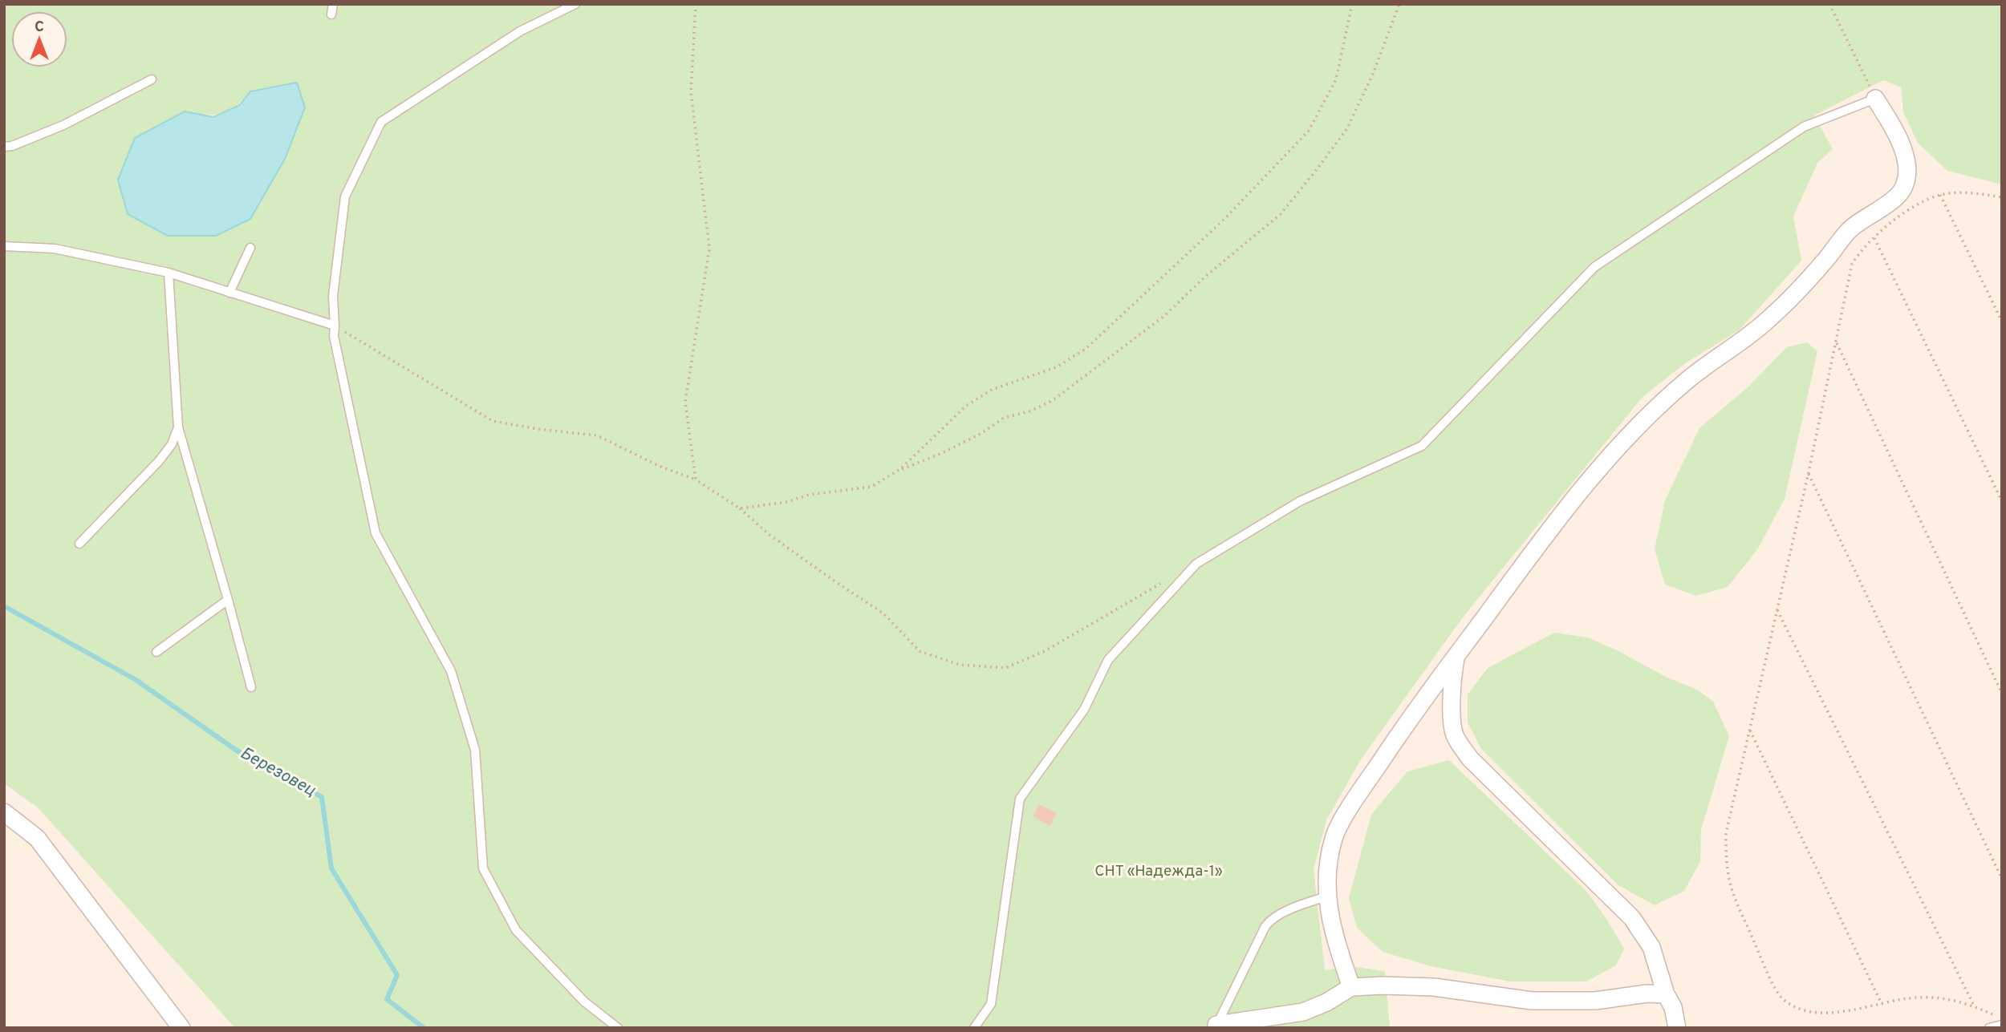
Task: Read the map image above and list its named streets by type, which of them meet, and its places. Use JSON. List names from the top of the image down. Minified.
{"water":["Березовец"],"parks":["СНТ «Надежда-1»"],"north":"top"}
